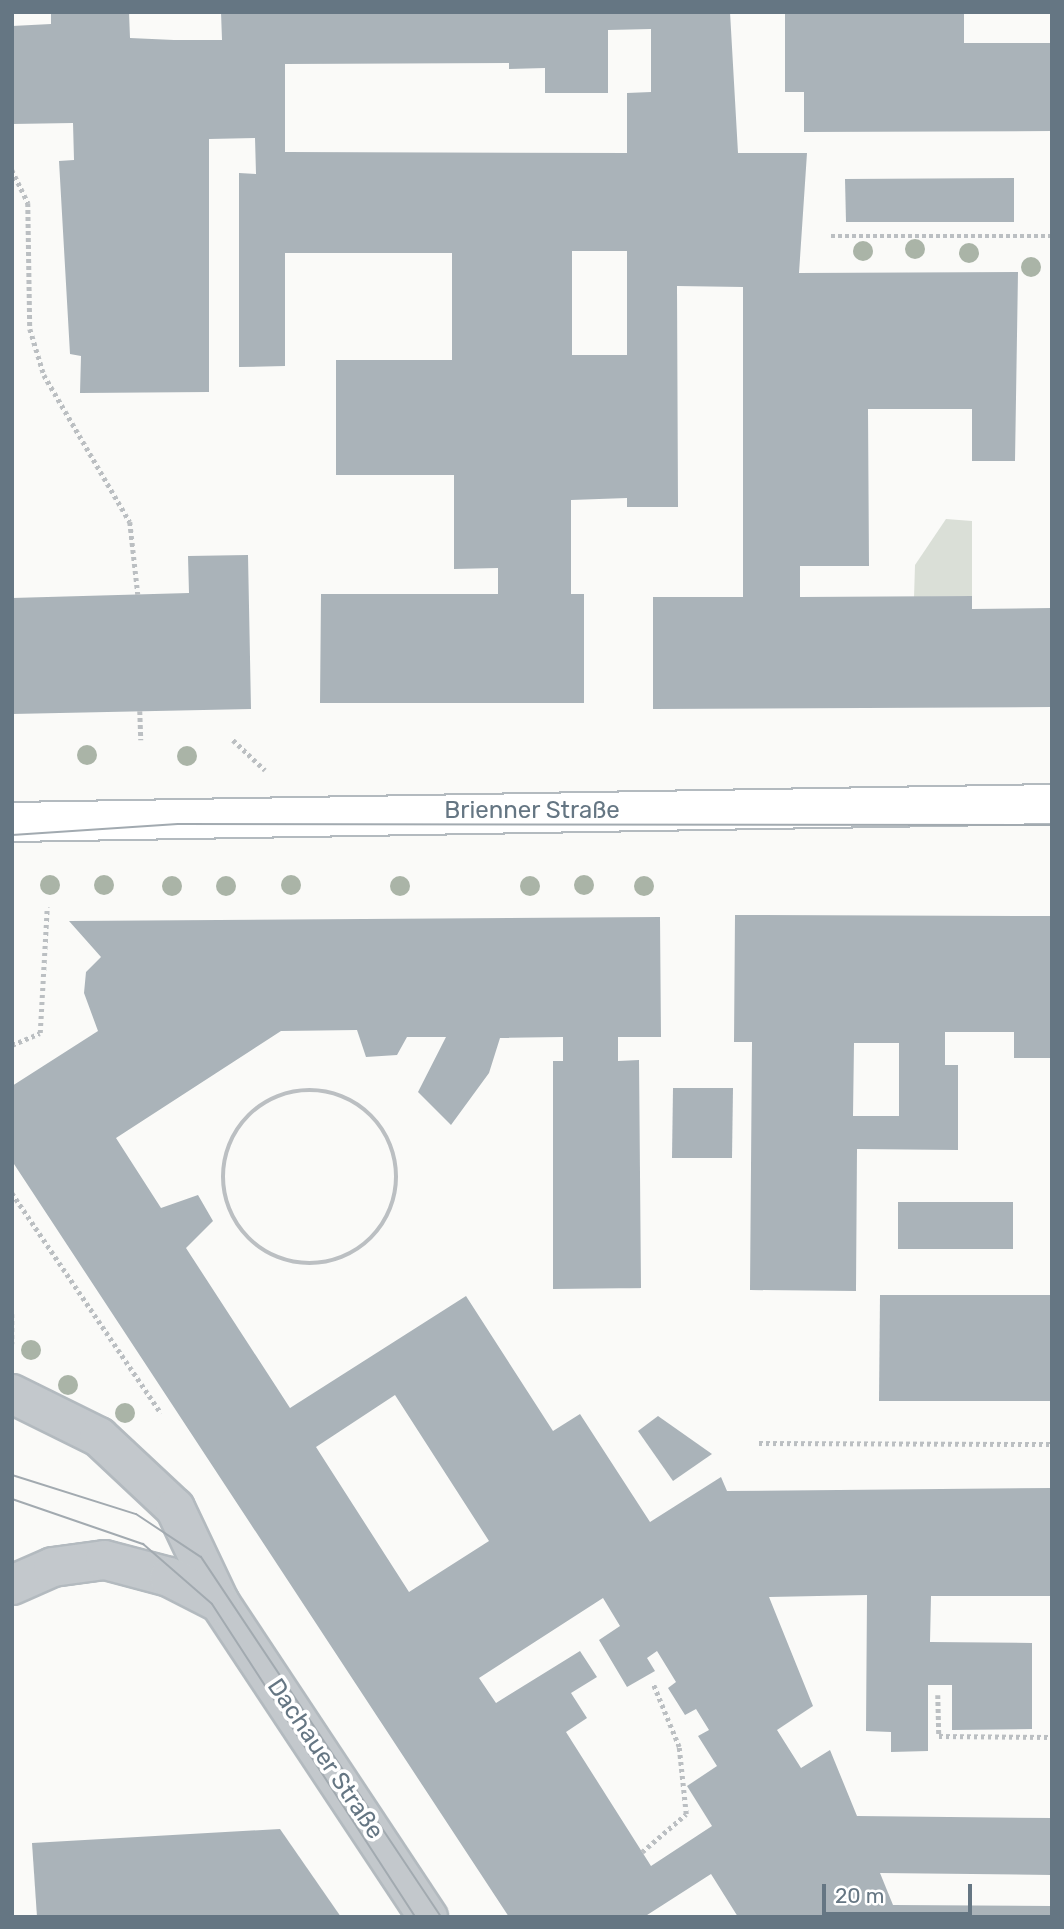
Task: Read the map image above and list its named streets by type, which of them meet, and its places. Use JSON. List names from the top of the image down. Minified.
{"streets":{"main road":["Brienner Straße"],"street":["Dachauer Straße"]},"scale_bar":"20 m"}
